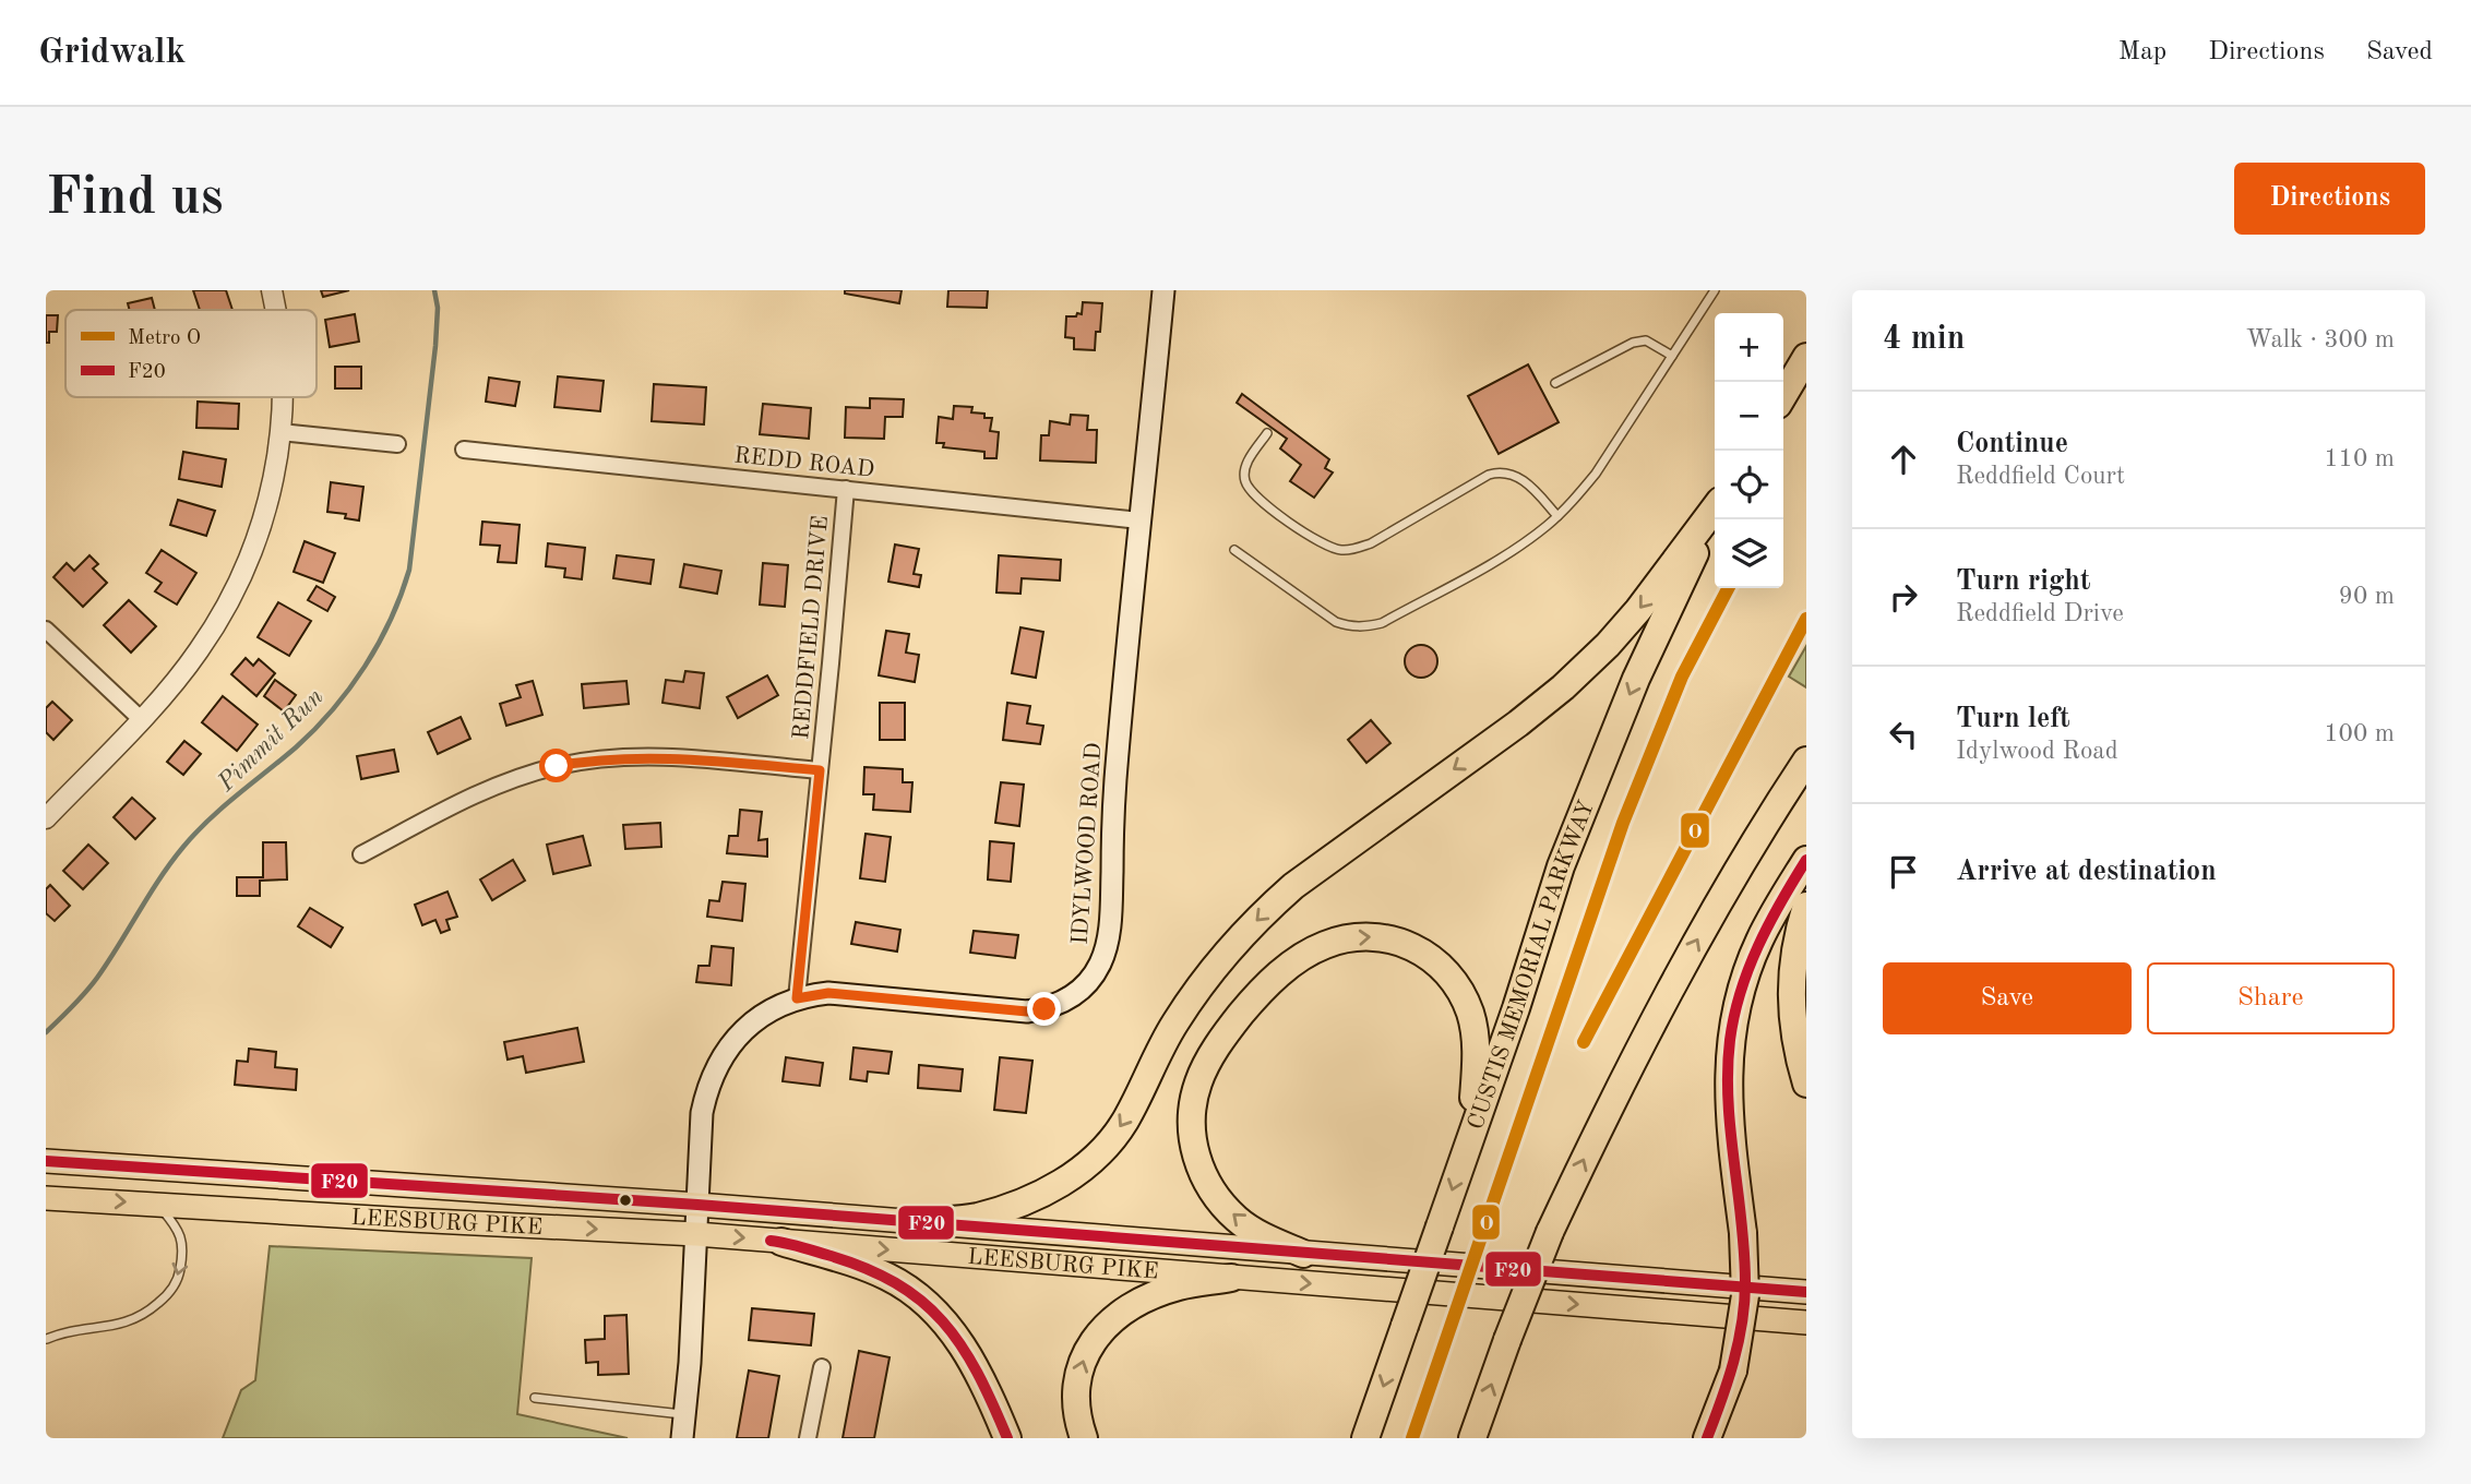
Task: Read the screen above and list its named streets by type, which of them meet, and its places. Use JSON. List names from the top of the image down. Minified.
{"streets":{"highway":["CUSTIS MEMORIAL PARKWAY"],"main road":["IDYLWOOD ROAD","LEESBURG PIKE"],"street":["REDD ROAD","REDDFIELD DRIVE"]},"crossings":[["REDD ROAD","REDDFIELD DRIVE"],["REDD ROAD","IDYLWOOD ROAD"],["REDDFIELD DRIVE","IDYLWOOD ROAD"],["IDYLWOOD ROAD","LEESBURG PIKE"]],"water":["Pimmit Run"],"lines":["metro line O","transit line F20"],"legend":["Metro O","F20"],"page":{"header":"Gridwalk","nav":["Map","Directions","Saved"],"buttons":["Directions",["Save","Share"]],"title":"Find us","heading":["4 min","Walk · 300 m"],"map_buttons":["+","−"],"list":[["Continue","Reddfield Court","110 m"],["Turn right","Reddfield Drive","90 m"],["Turn left","Idylwood Road","100 m"],"Arrive at destination"]}}
